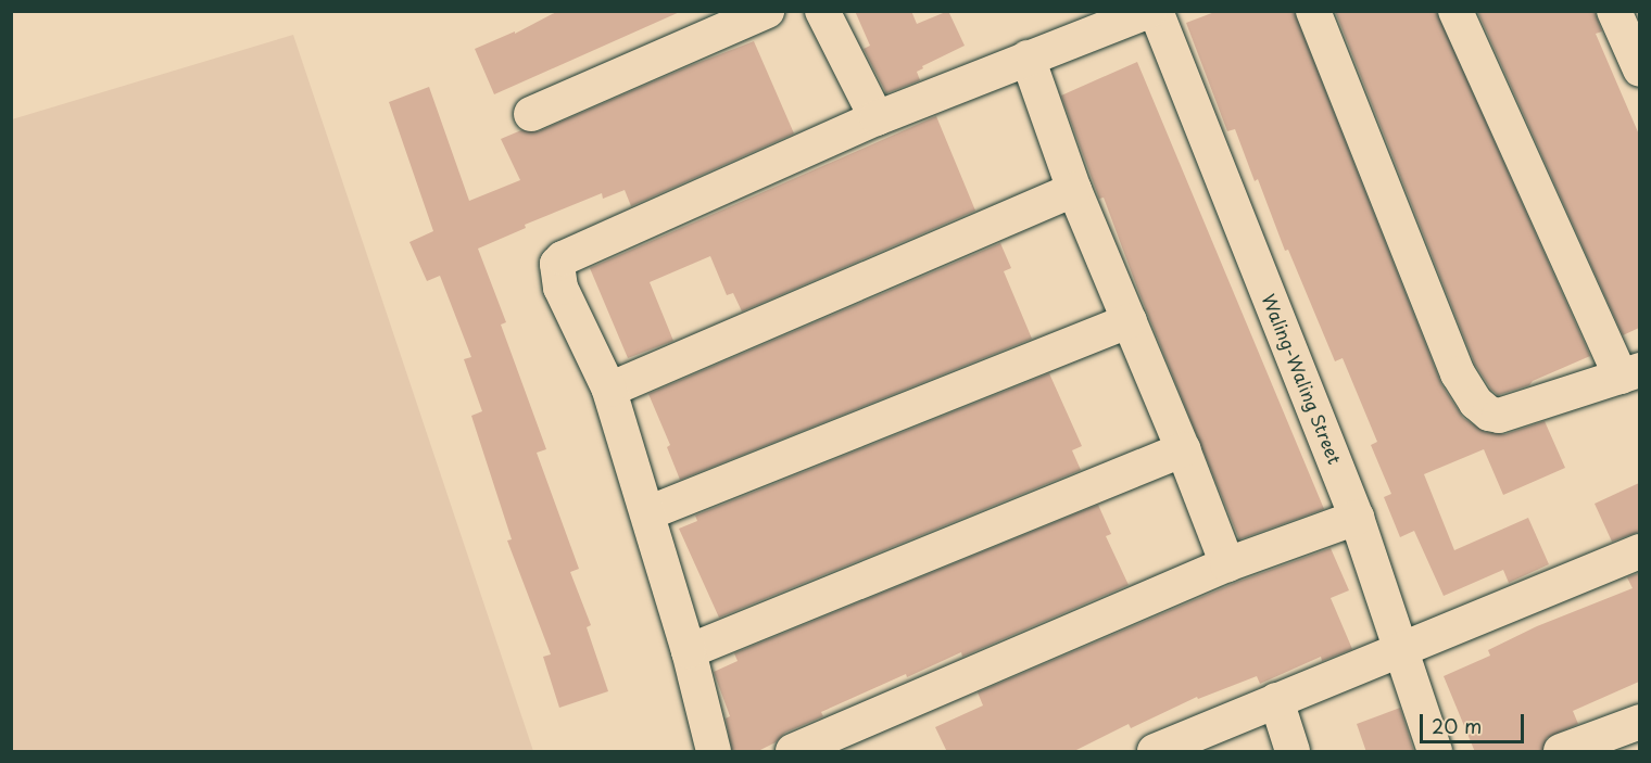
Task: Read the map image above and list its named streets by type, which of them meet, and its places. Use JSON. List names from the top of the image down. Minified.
{"streets":{"street":["Waling-Waling Street"]},"scale_bar":"20 m"}
